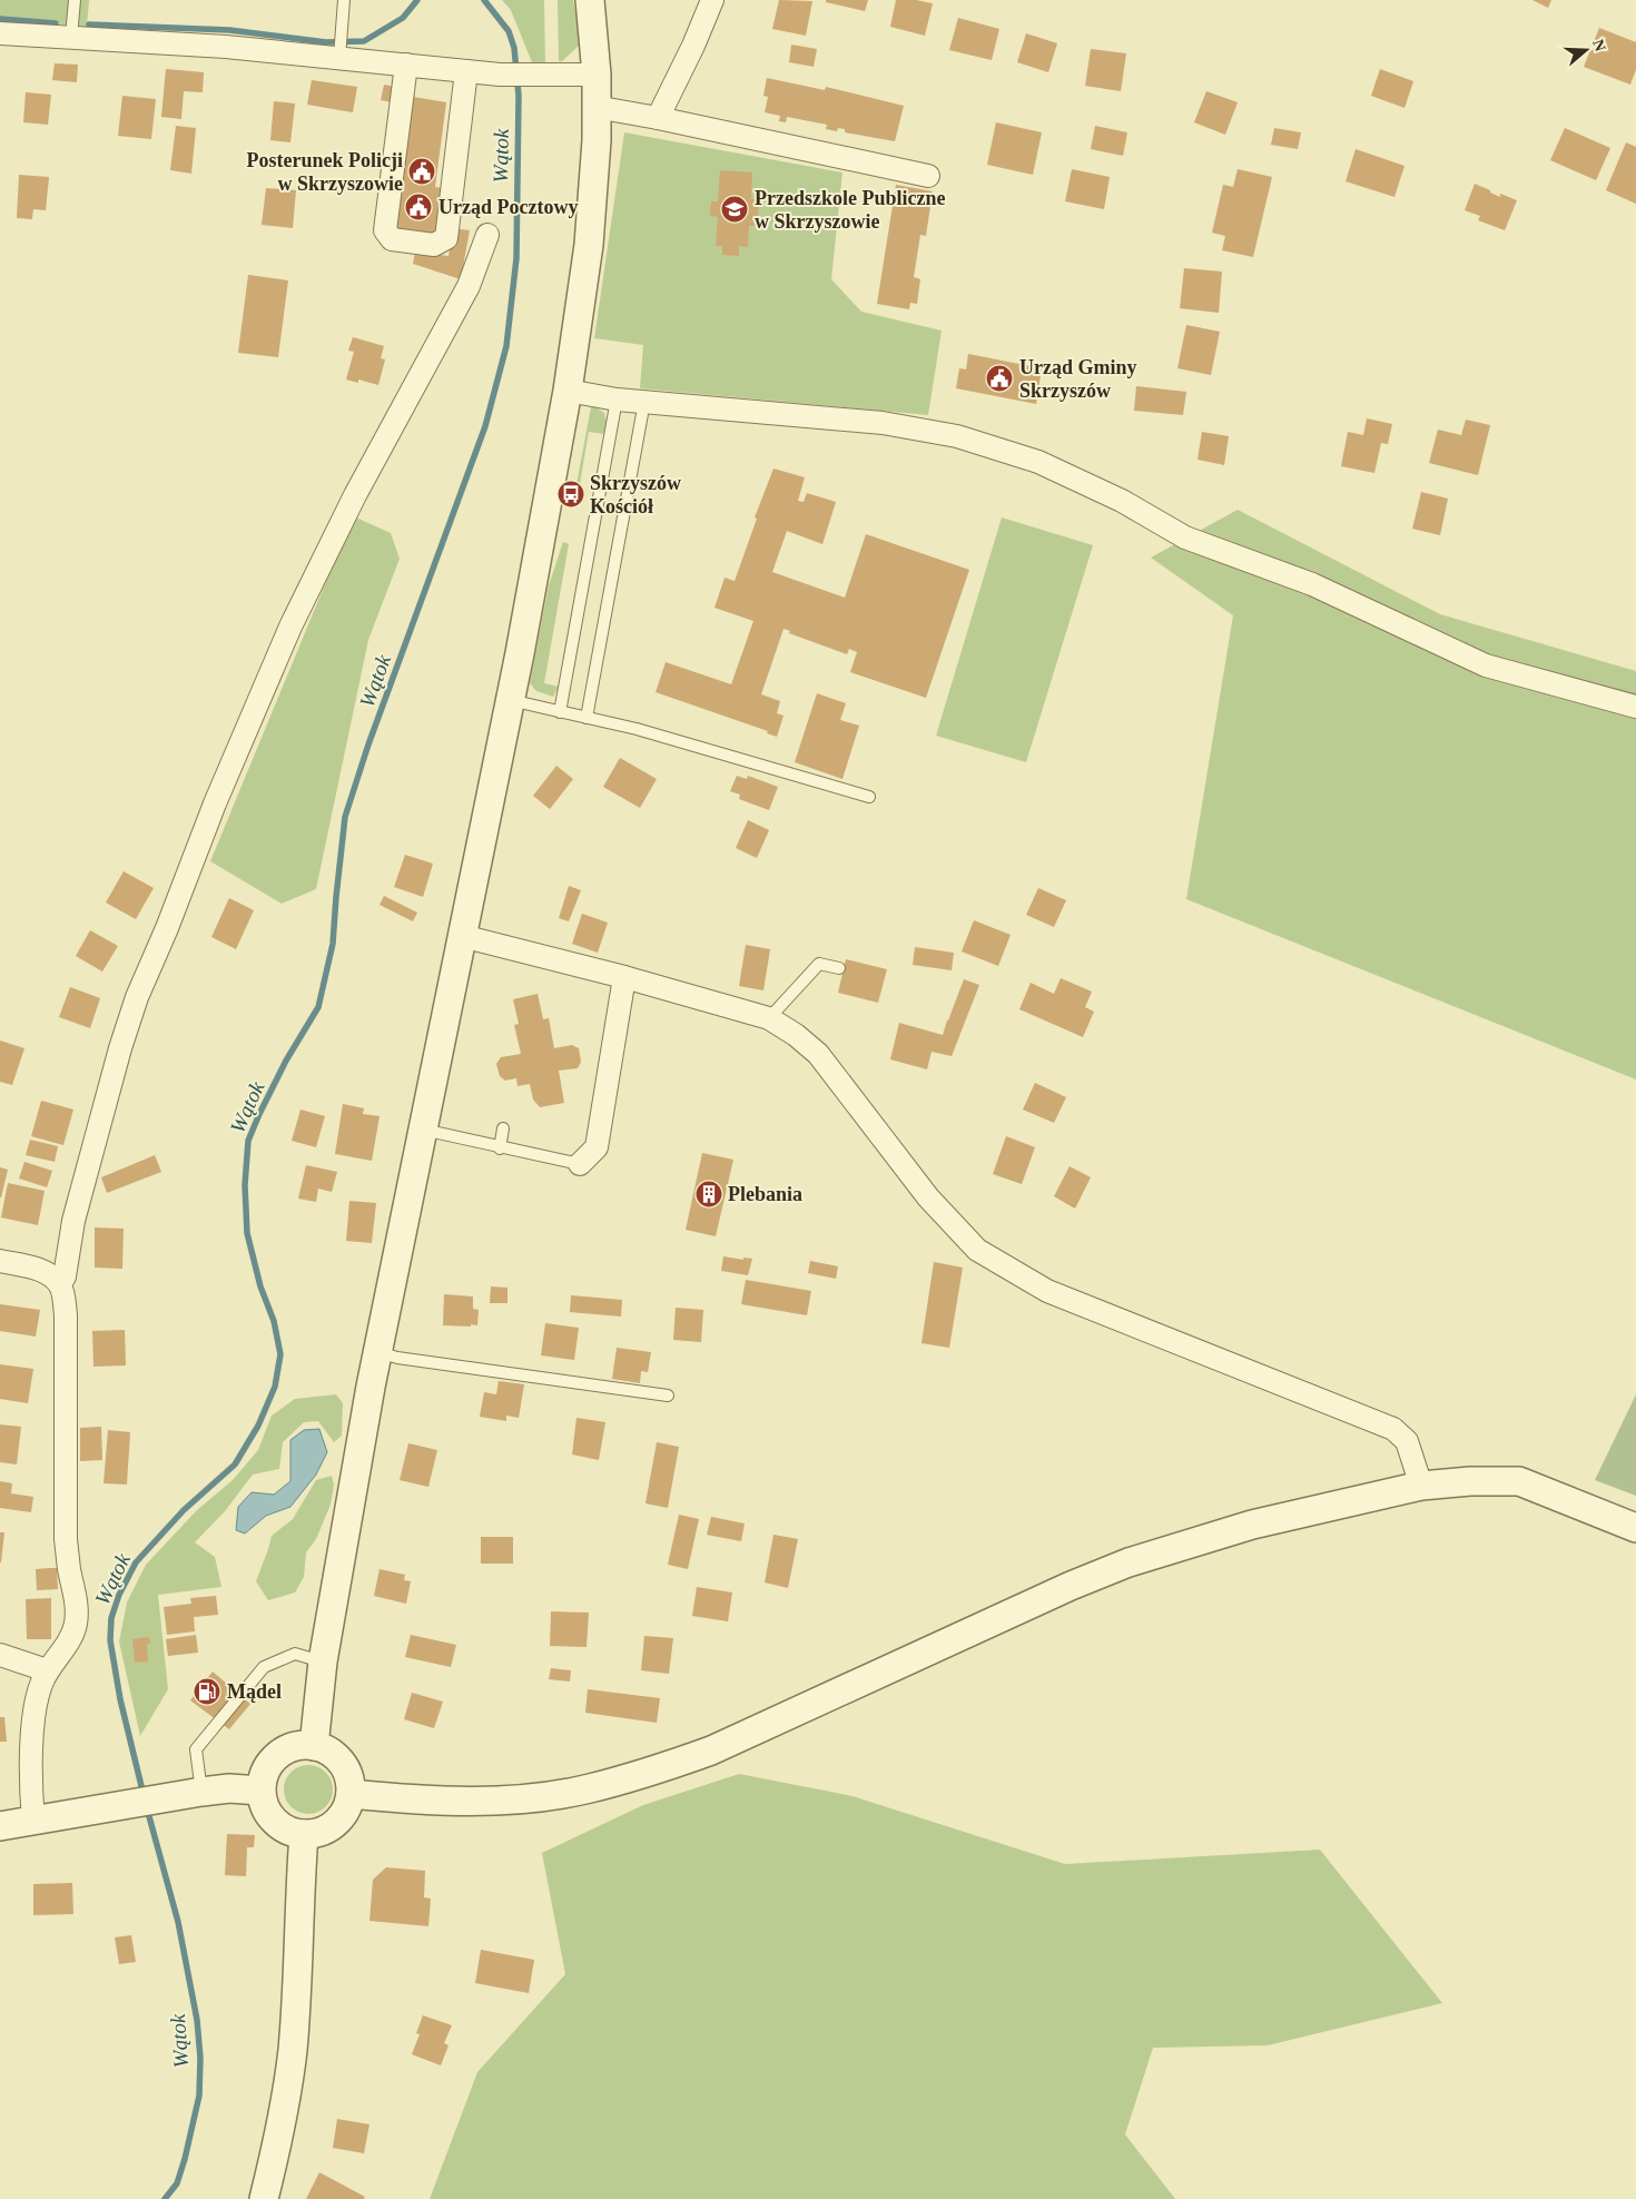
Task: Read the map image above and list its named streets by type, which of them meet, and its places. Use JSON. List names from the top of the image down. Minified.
{"water":["Wątok"],"places":{"public building":["Posterunek Policji w Skrzyszowie","Urząd Pocztowy","Urząd Gminy Skrzyszów"],"school or university":["Przedszkole Publiczne w Skrzyszowie"],"bus stop":["Skrzyszów Kościół"],"building":["Plebania"],"fuel station":["Mądel"]},"north":"right"}
